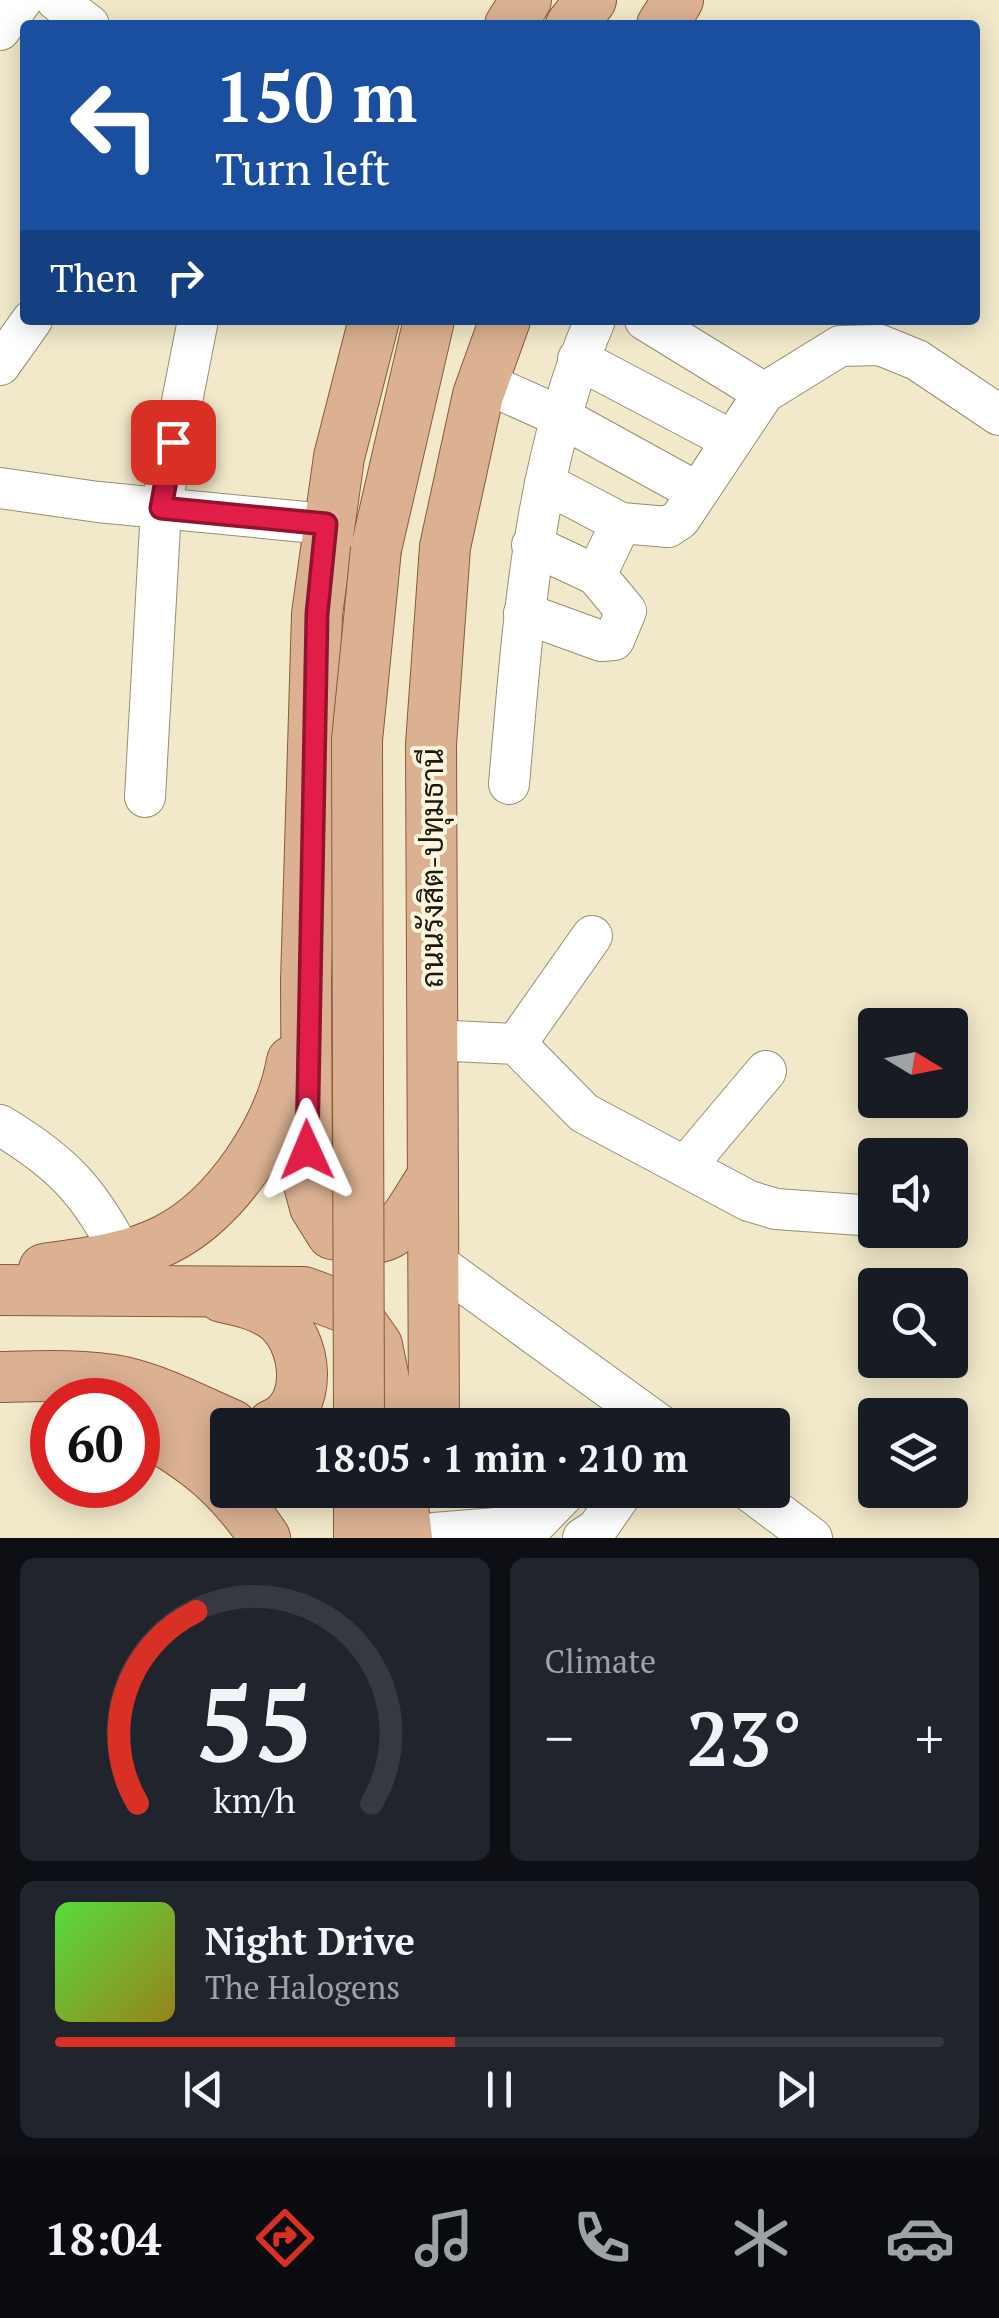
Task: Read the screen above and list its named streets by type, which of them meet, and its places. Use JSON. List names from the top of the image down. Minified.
{"streets":{"main road":["ถนนรังสิต-ปทุมธานี"]},"north":"right","page":{"turn":["150 m","Turn left"],"then":"Then","limit":"60","trip":"18:05 · 1 min · 210 m","tile":"Climate","heat":["−","23°","+"],"song":["Night Drive","The Halogens"],"tabs":"18:04","gauge":["55","km/h"]}}
